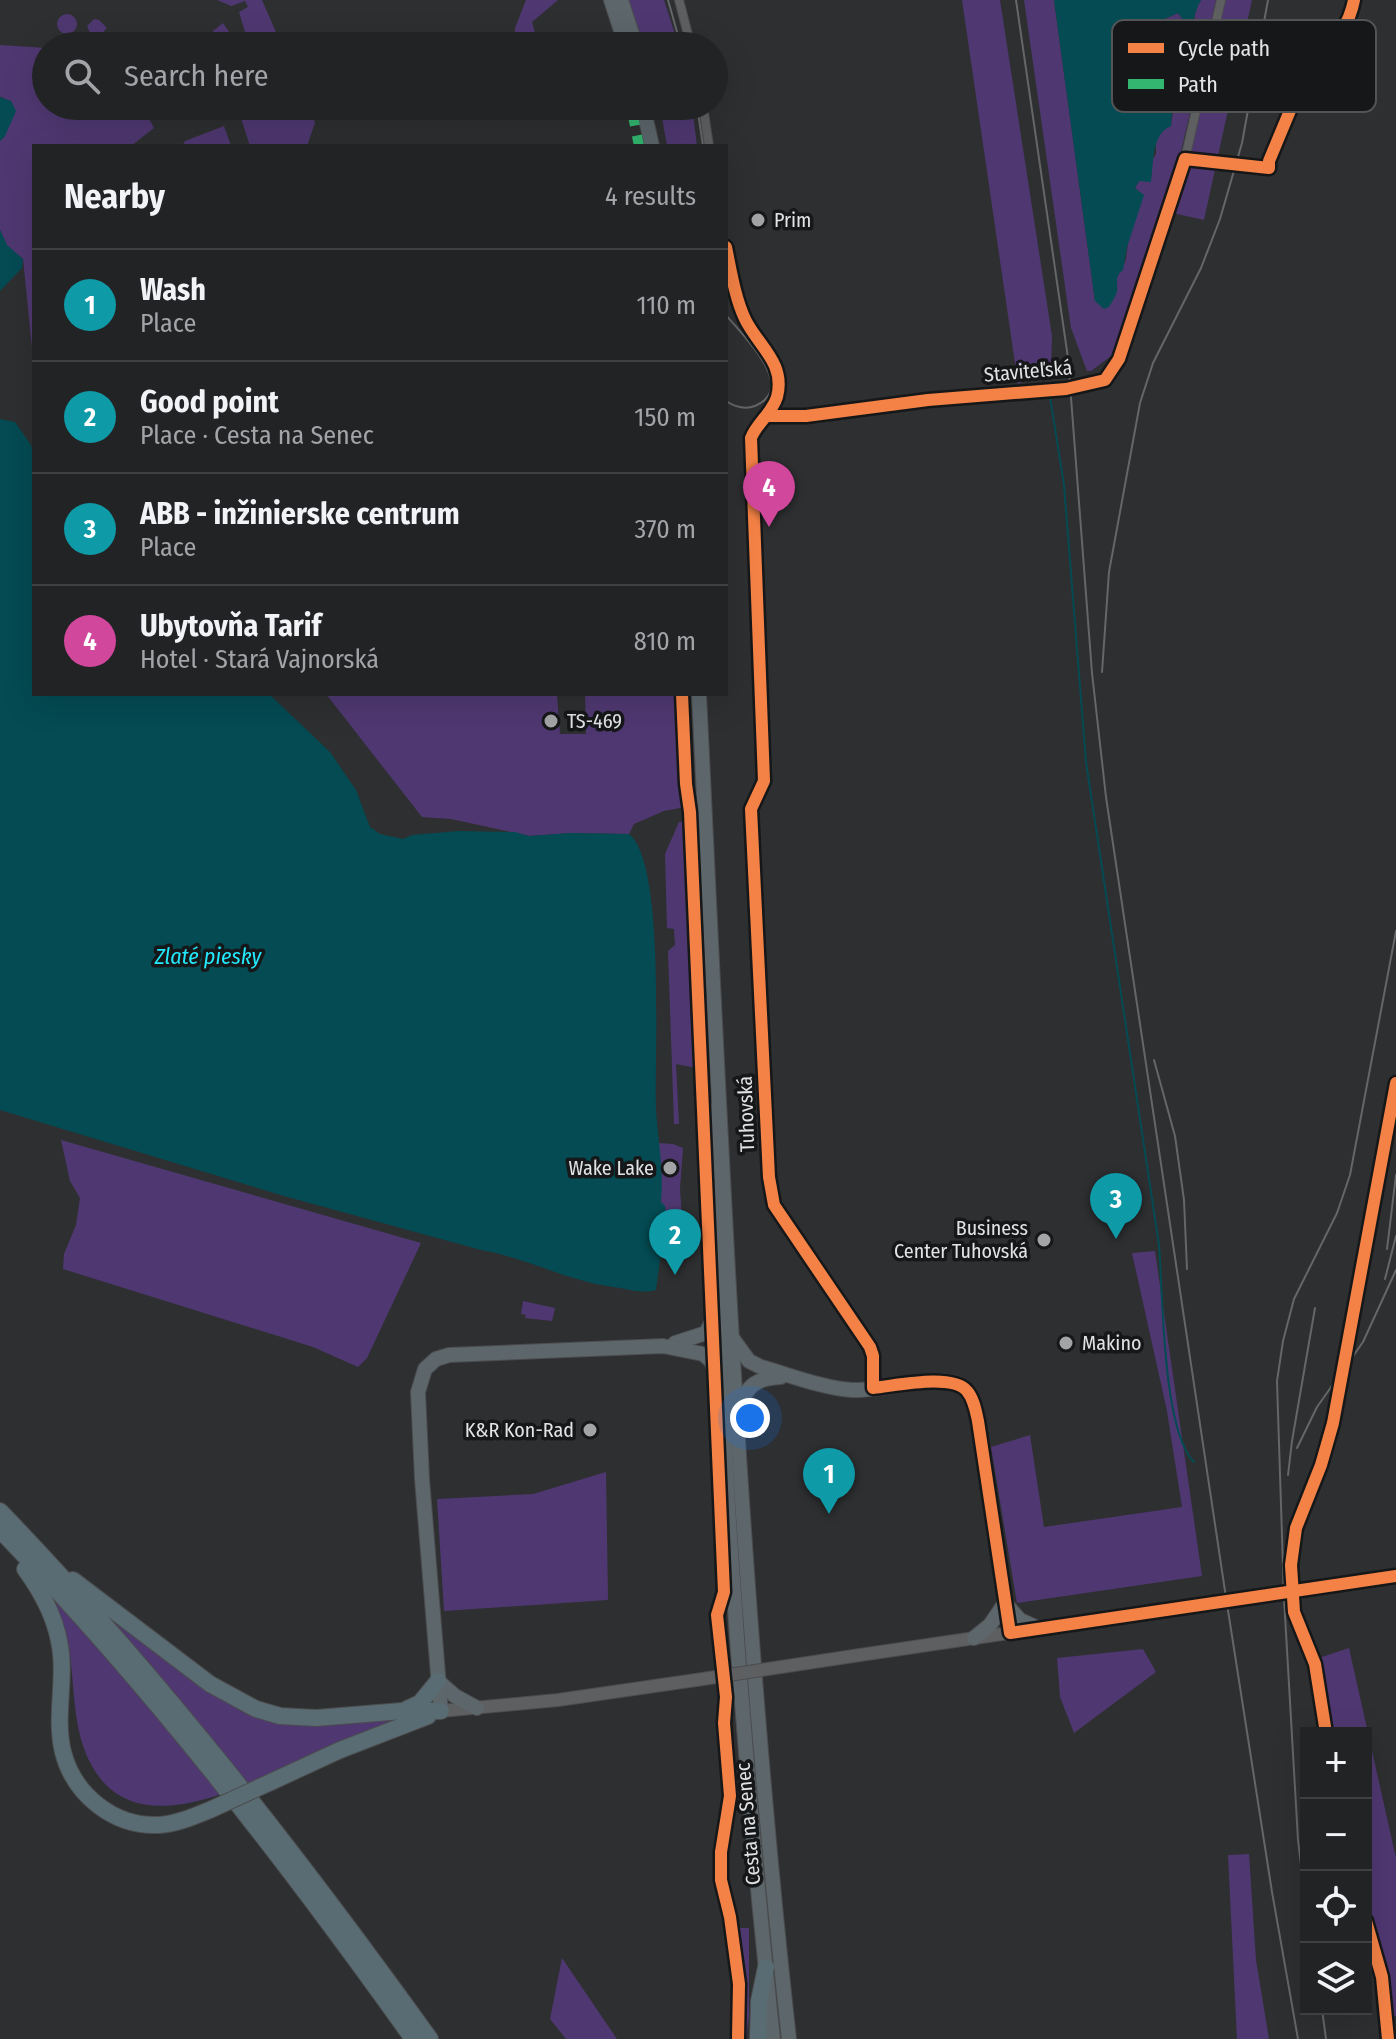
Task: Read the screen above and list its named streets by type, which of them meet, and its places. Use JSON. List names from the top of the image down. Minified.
{"streets":{"main road":["Cesta na Senec"],"street":["Staviteľská","Tuhovská"]},"crossings":[["Staviteľská","Tuhovská"]],"water":["Zlaté piesky"],"places":["Prim","TS-469","Wake Lake","Business Center Tuhovská","Makino","K&R Kon-Rad"],"legend":["Cycle path","Path"],"page":{"search":"Search here","heading":["Nearby","4 results"],"list":[{"mark":"1","name":"Wash","note":"Place","value":"110 m"},{"mark":"2","name":"Good point","note":"Place · Cesta na Senec","value":"150 m"},{"mark":"3","name":"ABB - inžinierske centrum","note":"Place","value":"370 m"},{"mark":"4","name":"Ubytovňa Tarif","note":"Hotel · Stará Vajnorská","value":"810 m"}],"pins":["4","3","2","1"],"map_buttons":["+","−"]}}
